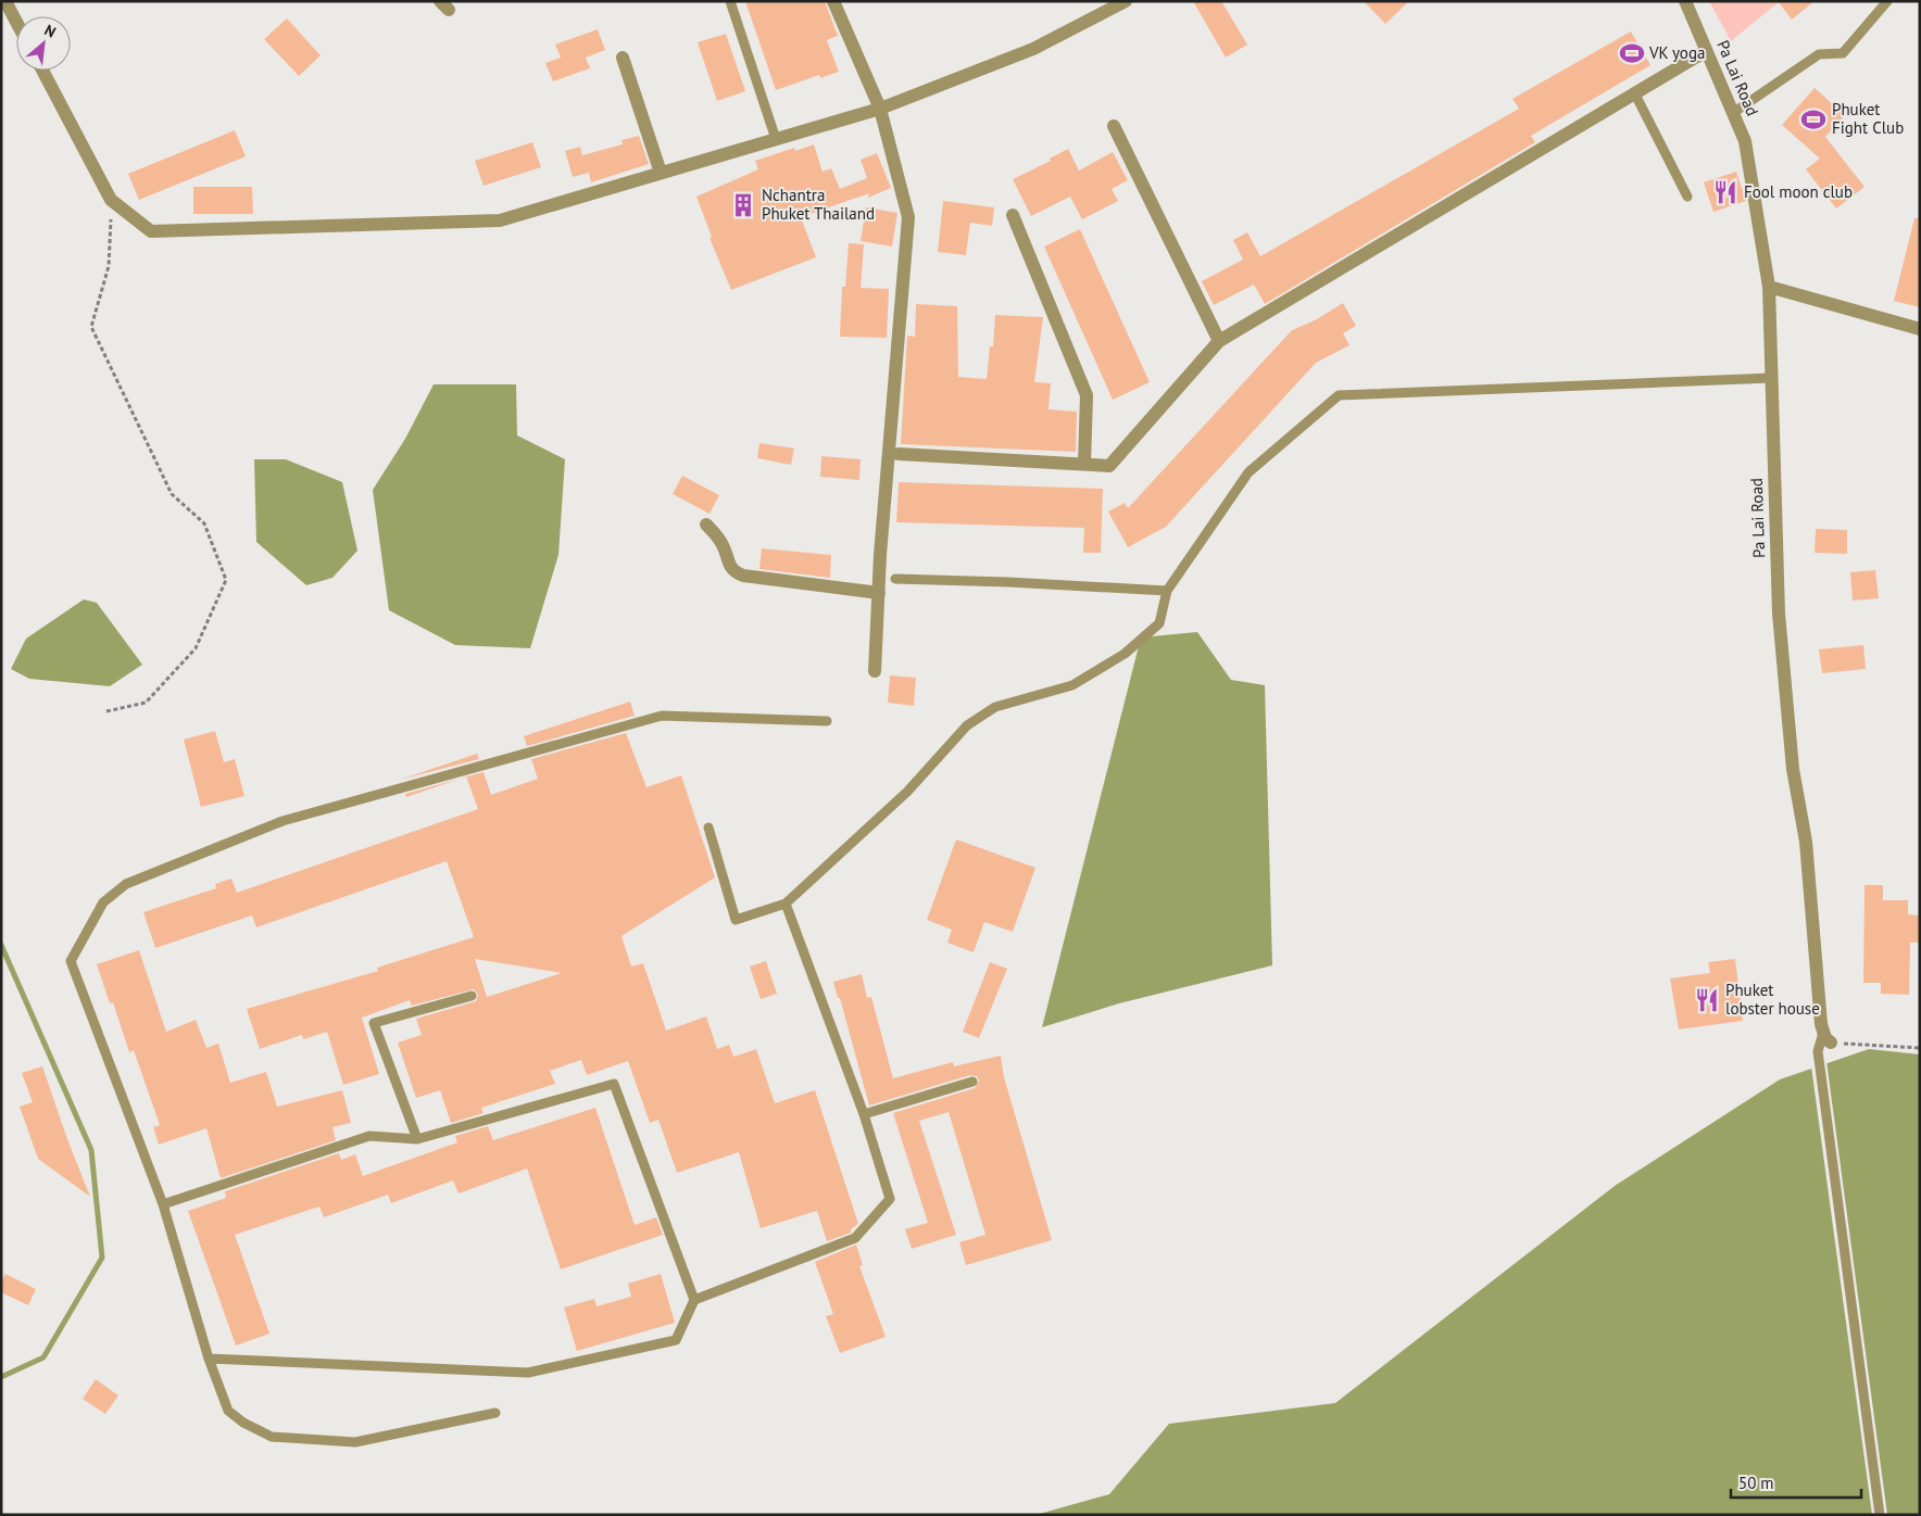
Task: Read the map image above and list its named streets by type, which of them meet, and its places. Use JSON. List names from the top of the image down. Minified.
{"streets":{"street":["Pa Lai Road"]},"places":{"sports":["VK yoga","Phuket Fight Club"],"restaurant":["Fool moon club","Phuket lobster house"],"building":["Nchantra Phuket Thailand"]},"scale_bar":"50 m","north":"top right"}
